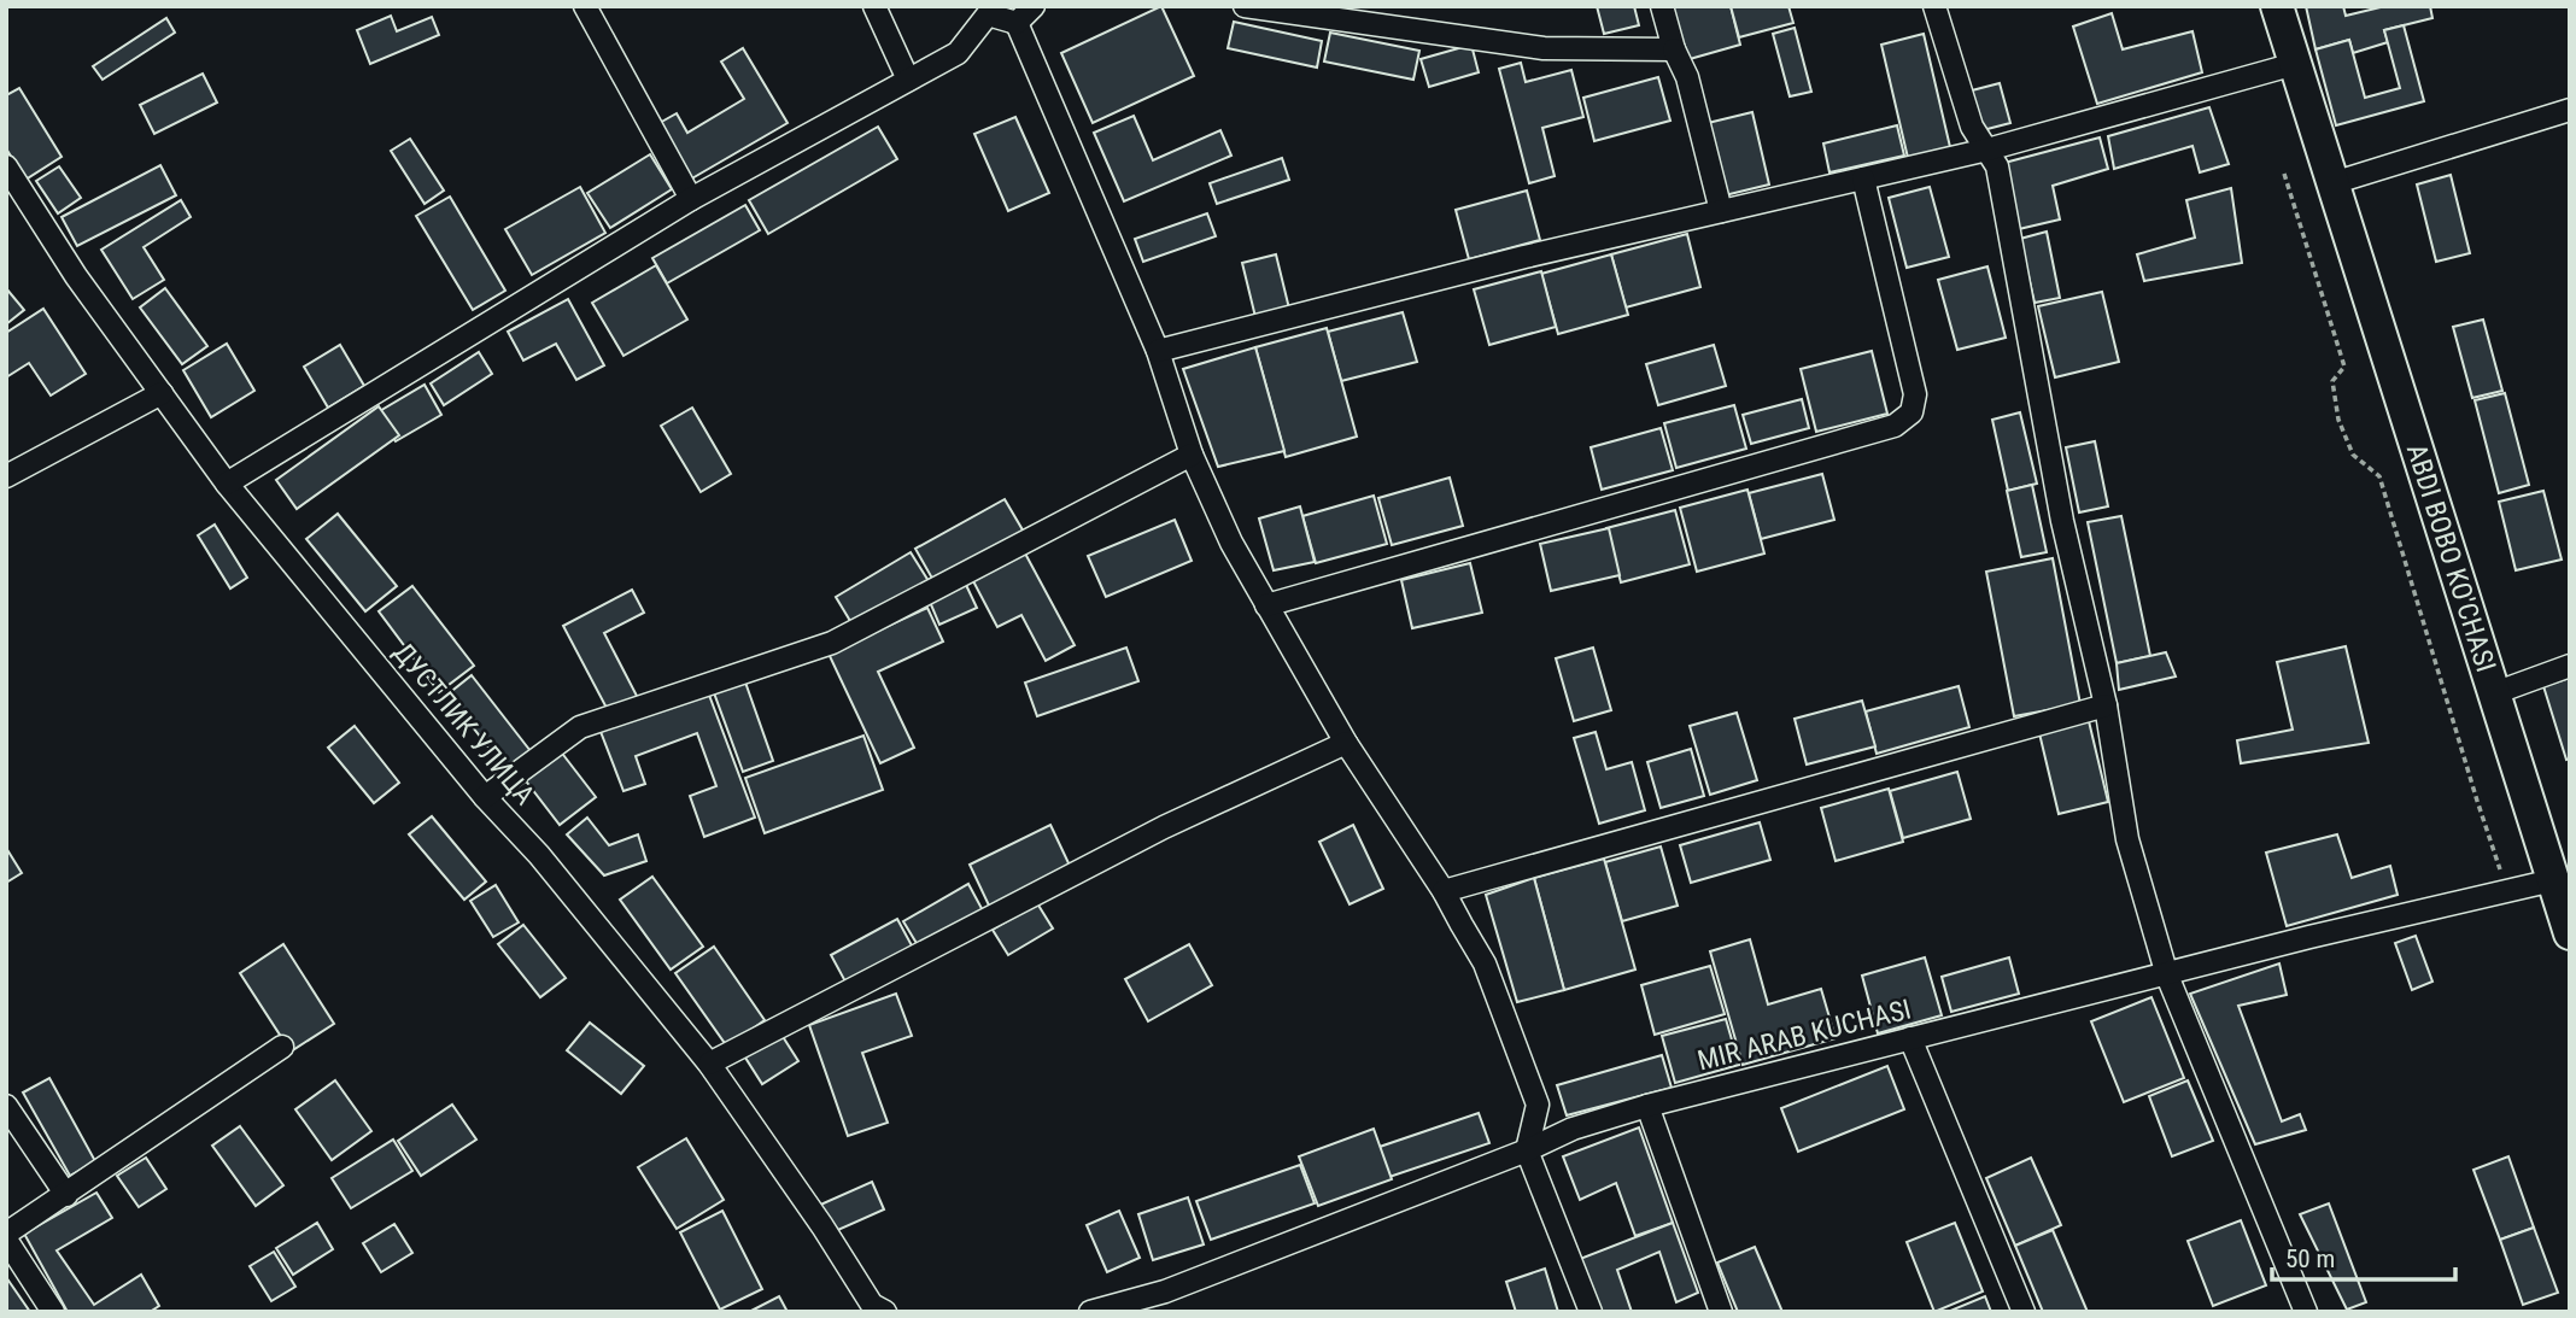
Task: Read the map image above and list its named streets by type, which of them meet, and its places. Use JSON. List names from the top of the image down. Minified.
{"streets":{"main road":["ABDI BOBO KO'CHASI"],"street":["ДУСТЛИК УЛИЦА","MIR ARAB KUCHASI"]},"crossings":[["ABDI BOBO KO'CHASI","MIR ARAB KUCHASI"]],"scale_bar":"50 m"}
